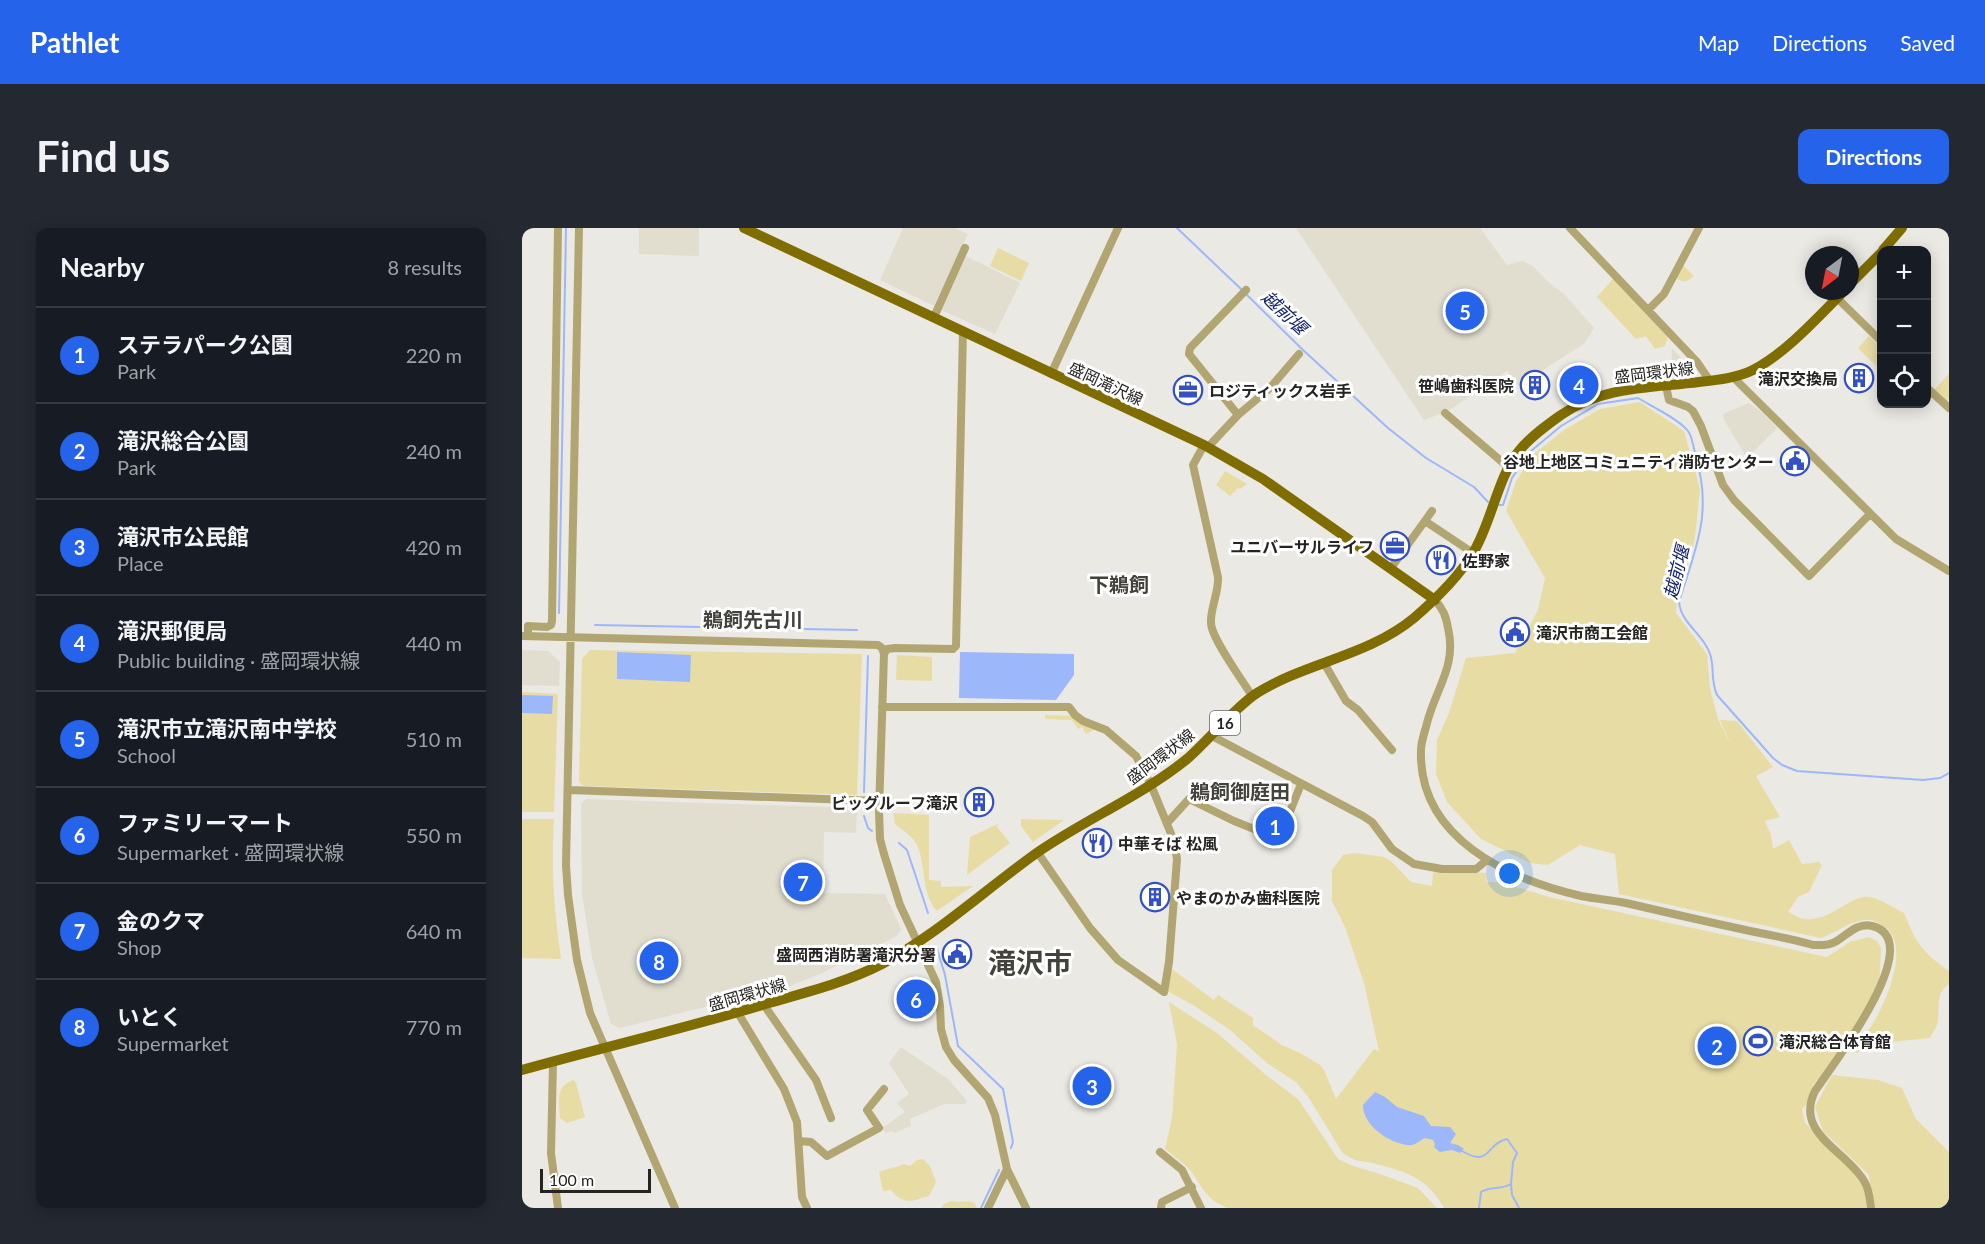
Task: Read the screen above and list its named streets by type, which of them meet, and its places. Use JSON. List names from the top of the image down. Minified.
{"streets":{"main road":["盛岡環状線","盛岡滝沢線","16"]},"crossings":[["盛岡環状線","盛岡滝沢線"]],"districts":["下鵜飼","鵜飼先古川","鵜飼御庭田","滝沢市"],"water":["越前堰"],"places":{"building":["滝沢交換局","笹嶋歯科医院","ビッグルーフ滝沢","やまのかみ歯科医院"],"office":["ロジティックス岩手","ユニバーサルライフ"],"public building":["谷地上地区コミュニティ消防センター","滝沢市商工会館","盛岡西消防署滝沢分署"],"restaurant":["佐野家","中華そば 松風"],"sports":["滝沢総合体育館"]},"scale_bar":"100 m","north":"bottom left","page":{"header":"Pathlet","nav":["Map","Directions","Saved"],"buttons":"Directions","title":"Find us","heading":["Nearby","8 results"],"map_buttons":["+","−"],"pins":["5","4","1","7","8","6","2","3"],"list":[{"mark":"1","name":"ステラパーク公園","note":"Park","value":"220 m"},{"mark":"2","name":"滝沢総合公園","note":"Park","value":"240 m"},{"mark":"3","name":"滝沢市公民館","note":"Place","value":"420 m"},{"mark":"4","name":"滝沢郵便局","note":"Public building · 盛岡環状線","value":"440 m"},{"mark":"5","name":"滝沢市立滝沢南中学校","note":"School","value":"510 m"},{"mark":"6","name":"ファミリーマート","note":"Supermarket · 盛岡環状線","value":"550 m"},{"mark":"7","name":"金のクマ","note":"Shop","value":"640 m"},{"mark":"8","name":"いとく","note":"Supermarket","value":"770 m"}],"scale":"100 m"}}
